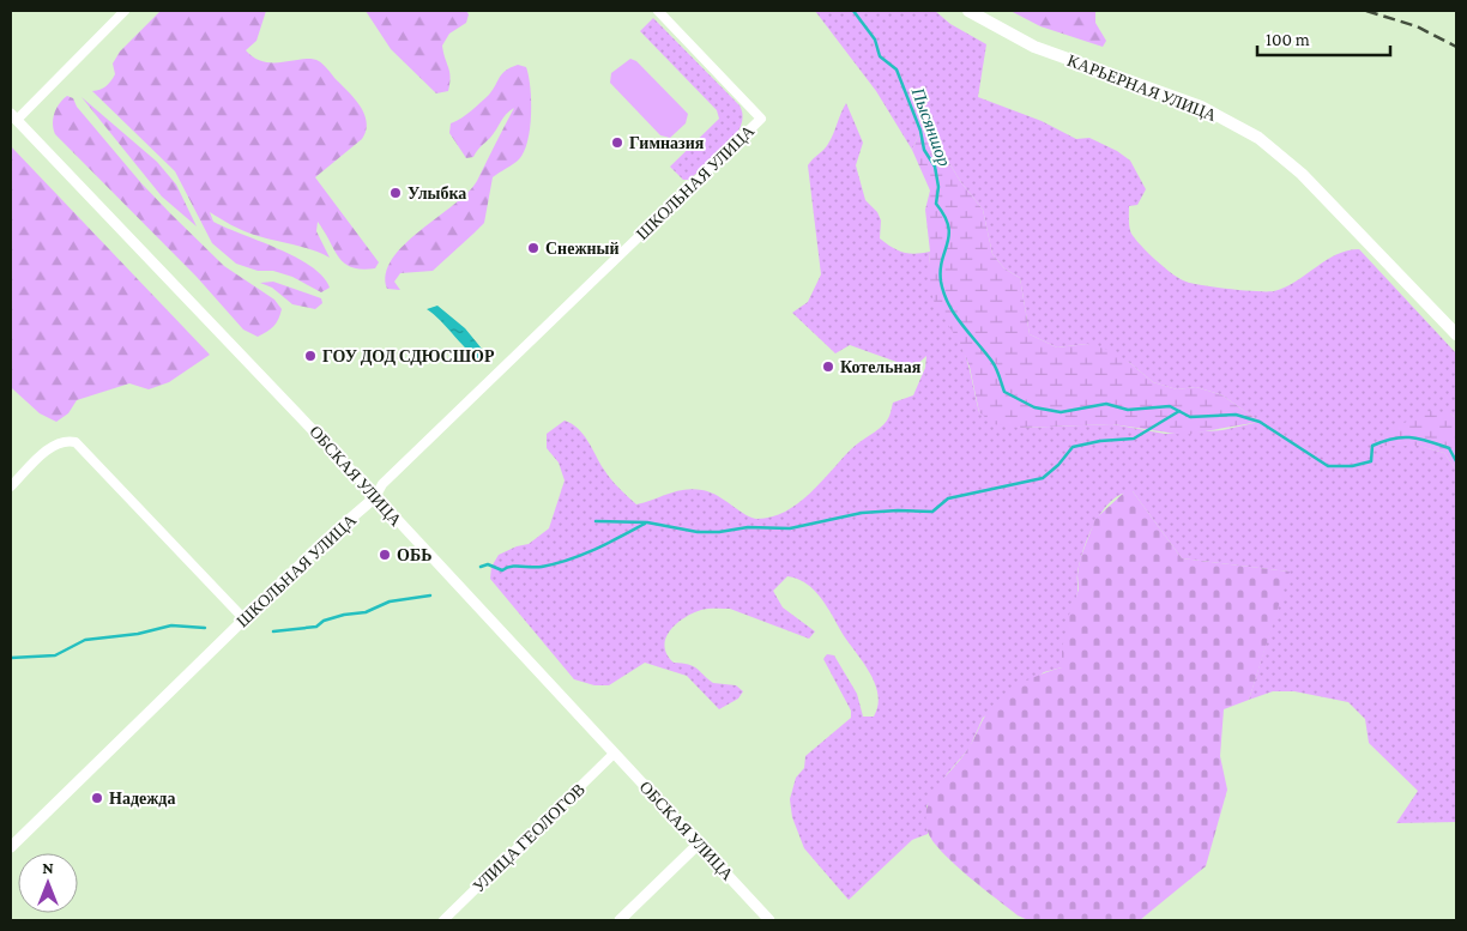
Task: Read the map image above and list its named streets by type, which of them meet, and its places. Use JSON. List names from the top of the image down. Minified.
{"streets":{"main road":["КАРЬЕРНАЯ УЛИЦА"],"street":["ШКОЛЬНАЯ УЛИЦА","ОБСКАЯ УЛИЦА","УЛИЦА ГЕОЛОГОВ"]},"crossings":[["ШКОЛЬНАЯ УЛИЦА","ОБСКАЯ УЛИЦА"],["ОБСКАЯ УЛИЦА","УЛИЦА ГЕОЛОГОВ"]],"water":["Пысяншор"],"places":["Гимназия","Улыбка","Снежный","ГОУ ДОД СДЮСШОР","Котельная","ОБЬ","Надежда"],"scale_bar":"100 m","north":"top"}
